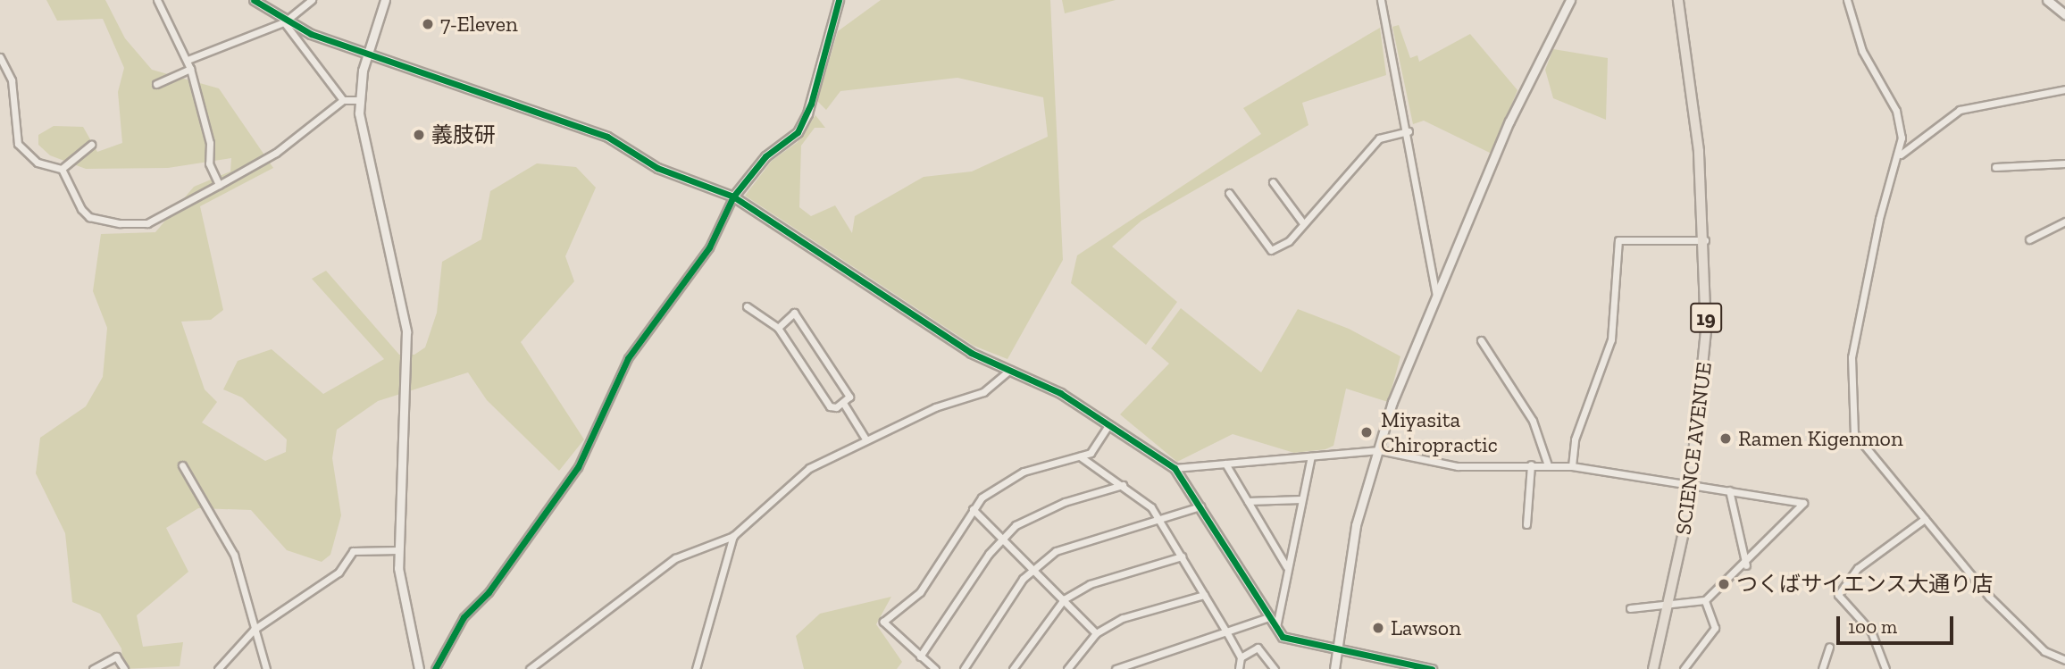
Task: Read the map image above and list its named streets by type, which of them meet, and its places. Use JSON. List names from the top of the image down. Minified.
{"streets":{"main road":["19","SCIENCE AVENUE"]},"places":["7-Eleven","義肢研","Miyasita Chiropractic","Ramen Kigenmon","つくばサイエンス大通り店","Lawson"],"scale_bar":"100 m"}
